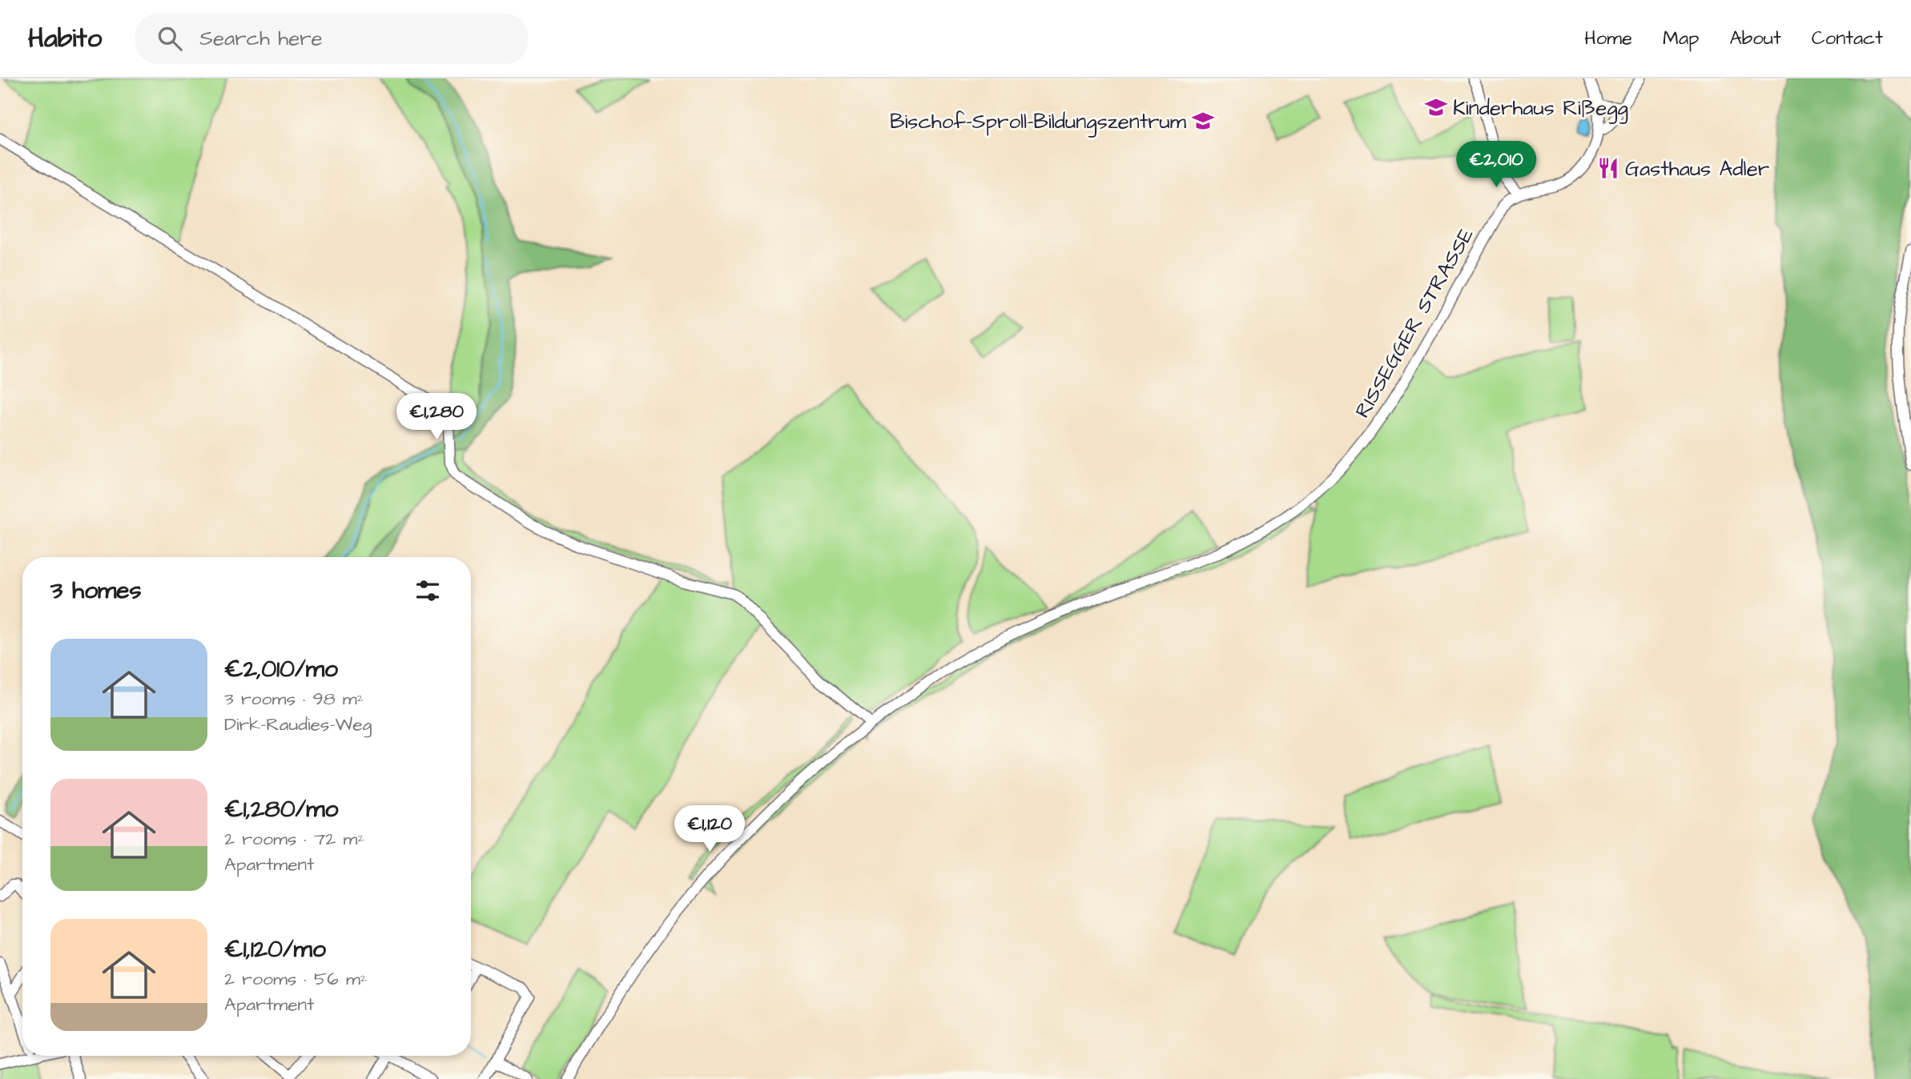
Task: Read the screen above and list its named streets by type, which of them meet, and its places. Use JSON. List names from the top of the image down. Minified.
{"streets":{"street":["RISSEGGER STRASSE"]},"places":{"school or university":["Kinderhaus Rißegg","Bischof-Sproll-Bildungszentrum"],"restaurant":["Gasthaus Adler"]},"page":{"header":"Habito","search":"Search here","nav":["Home","Map","About","Contact"],"price":["€2,010","€1,280","€1,120"],"heading":"3 homes","list":[{"name":"€2,010/mo","note":"3 rooms · 98 m² · Dirk-Raudies-Weg"},{"name":"€1,280/mo","note":"2 rooms · 72 m² · Apartment"},{"name":"€1,120/mo","note":"2 rooms · 56 m² · Apartment"}]}}
